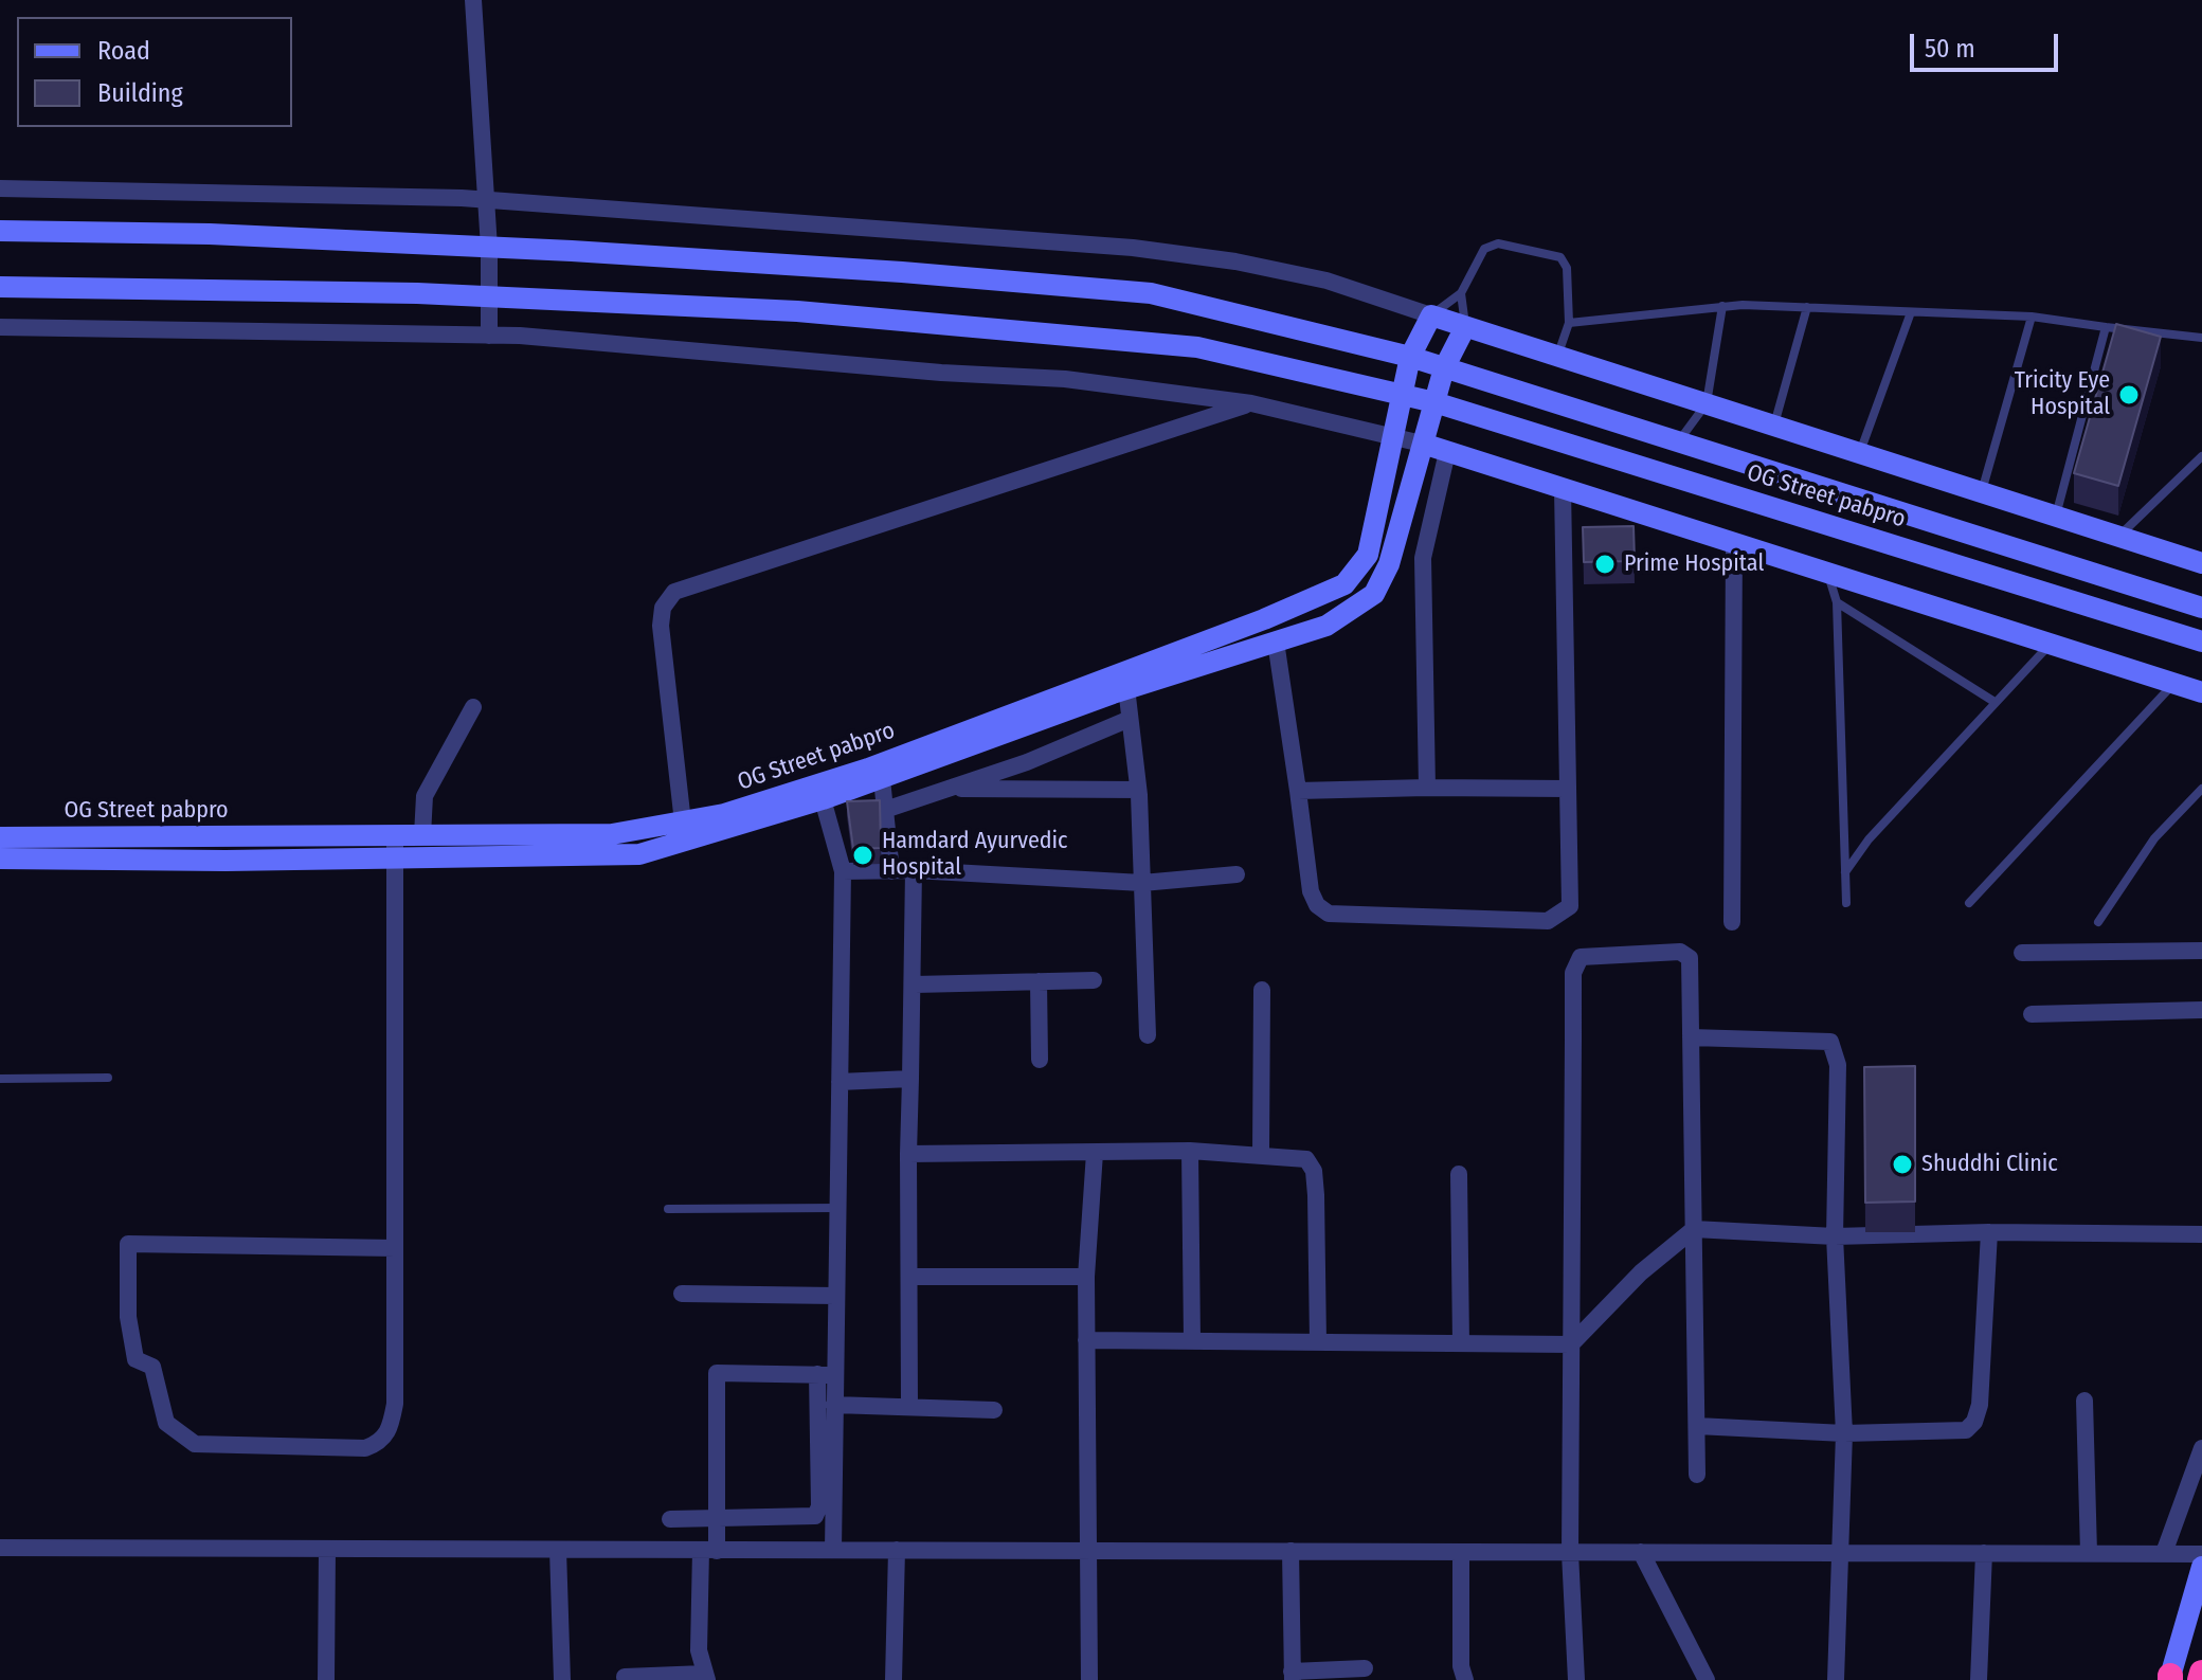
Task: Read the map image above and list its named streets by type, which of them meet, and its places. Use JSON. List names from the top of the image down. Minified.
{"streets":{"street":["OG Street pabpro"]},"places":["Tricity Eye Hospital","Prime Hospital","Hamdard Ayurvedic Hospital","Shuddhi Clinic"],"legend":["Road","Building"],"scale_bar":"50 m"}
